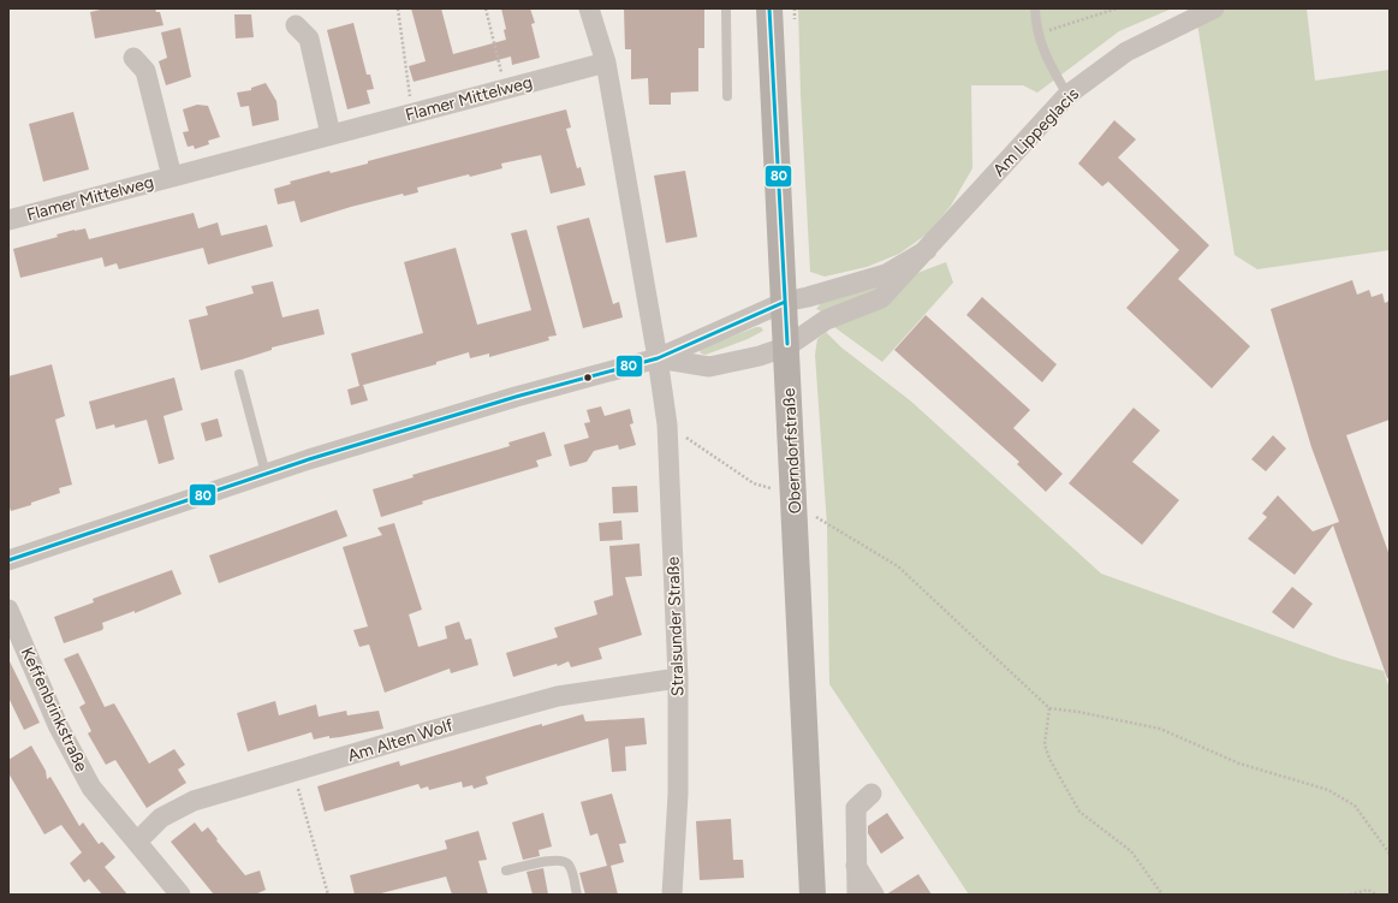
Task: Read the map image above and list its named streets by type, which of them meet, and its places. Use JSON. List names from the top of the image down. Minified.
{"streets":{"main road":["Oberndorfstraße"],"street":["Flamer Mittelweg","Am Lippeglacis","Stralsunder Straße","Keffenbrinkstraße","Am Alten Wolf"]},"crossings":[["Flamer Mittelweg","Stralsunder Straße"],["Am Lippeglacis","Oberndorfstraße"],["Am Lippeglacis","Stralsunder Straße"],["Stralsunder Straße","Am Alten Wolf"],["Keffenbrinkstraße","Am Alten Wolf"]],"lines":["transit line 80"]}
